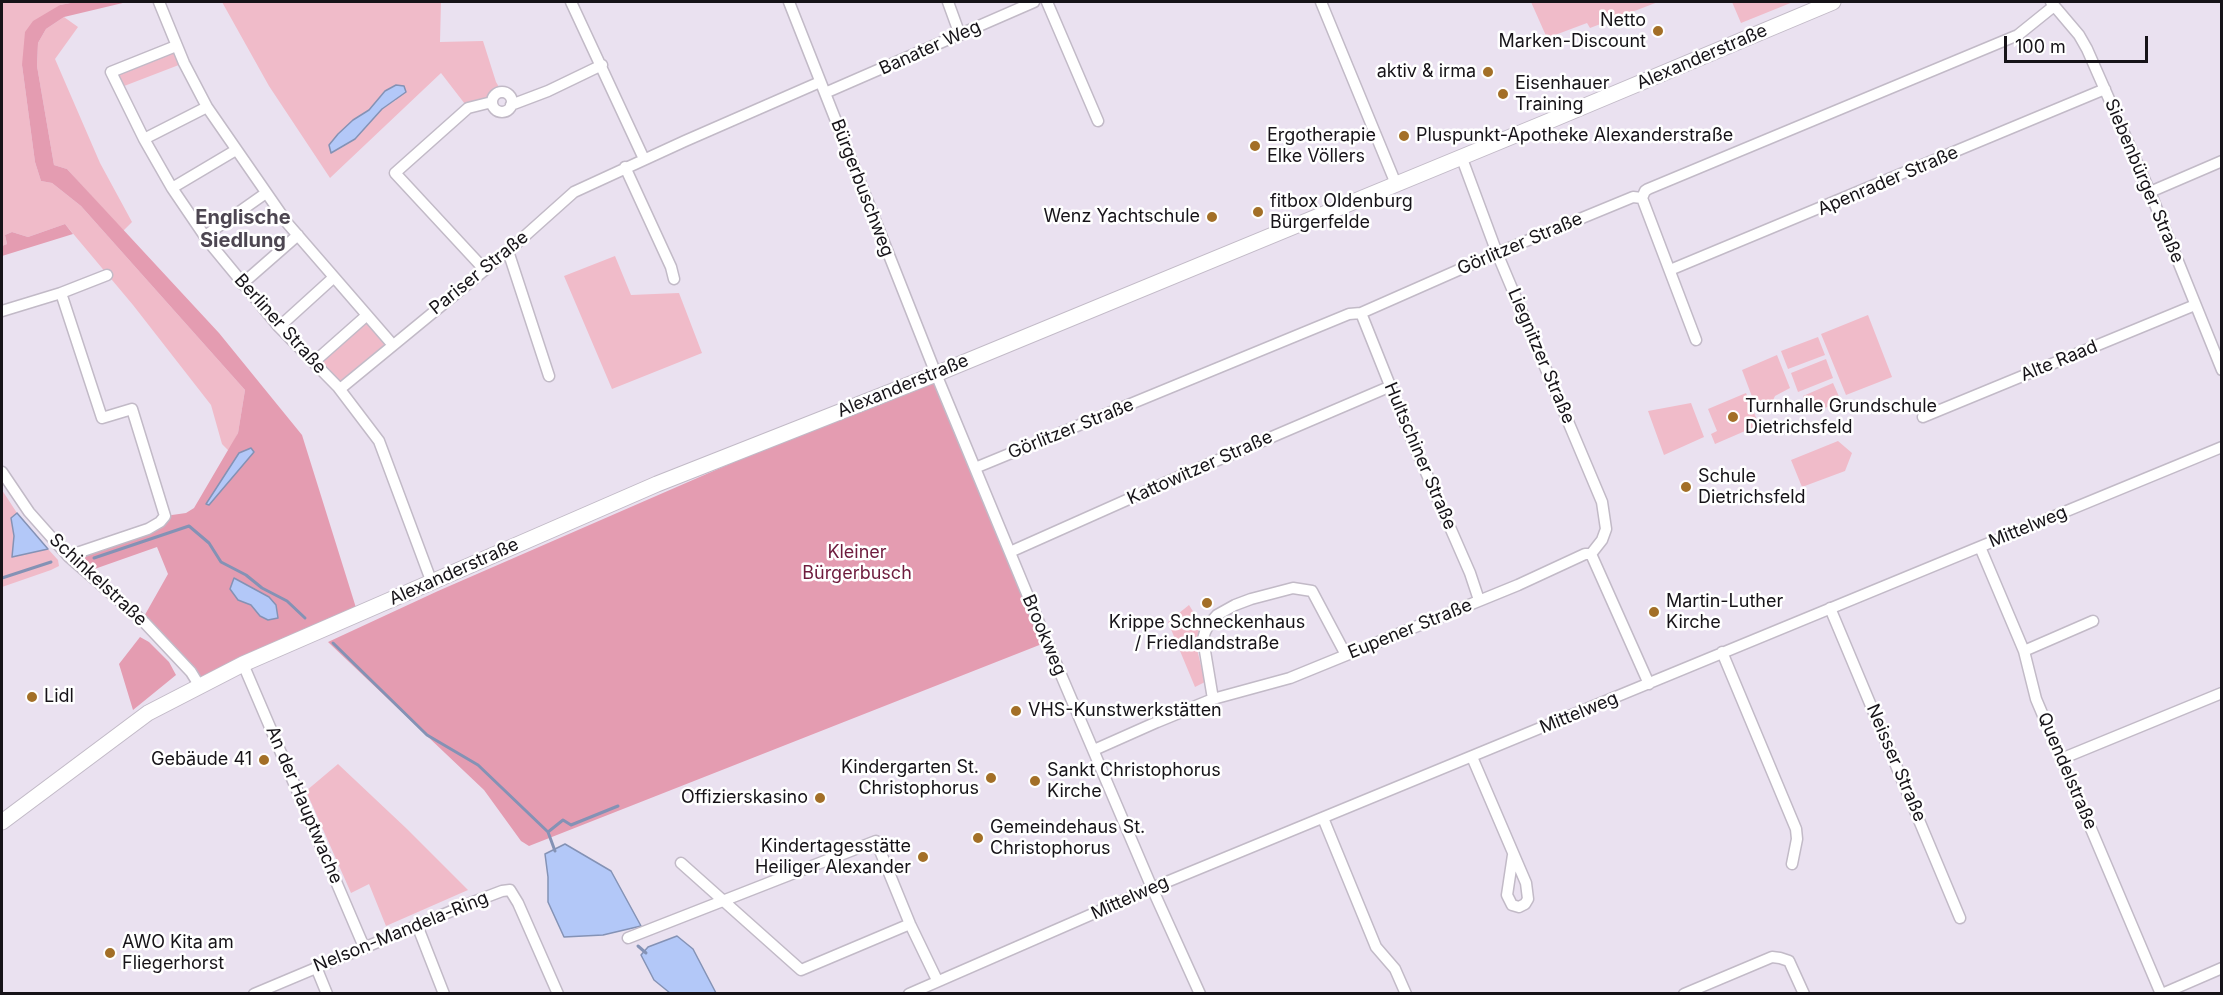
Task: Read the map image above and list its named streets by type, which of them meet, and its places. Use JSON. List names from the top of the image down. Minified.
{"streets":{"main road":["Alexanderstraße"],"street":["Banater Weg","Apenrader Straße","Siebenbürger Straße","Bürgerbuschweg","Görlitzer Straße","Pariser Straße","Berliner Straße","Liegnitzer Straße","Alte Raad","Hultschiner Straße","Kattowitzer Straße","Mittelweg","Schinkelstraße","Eupener Straße","Brookweg","Neisser Straße","Quendelstraße","An der Hauptwache","Nelson-Mandela-Ring"]},"crossings":[["Banater Weg","Bürgerbuschweg"],["Alexanderstraße","Bürgerbuschweg"],["Alexanderstraße","Berliner Straße"],["Alexanderstraße","Liegnitzer Straße"],["Alexanderstraße","Schinkelstraße"],["Alexanderstraße","Brookweg"],["Alexanderstraße","An der Hauptwache"],["Apenrader Straße","Siebenbürger Straße"],["Siebenbürger Straße","Görlitzer Straße"],["Siebenbürger Straße","Alte Raad"],["Bürgerbuschweg","Pariser Straße"],["Bürgerbuschweg","Brookweg"],["Görlitzer Straße","Liegnitzer Straße"],["Görlitzer Straße","Hultschiner Straße"],["Görlitzer Straße","Brookweg"],["Pariser Straße","Berliner Straße"],["Liegnitzer Straße","Eupener Straße"],["Hultschiner Straße","Kattowitzer Straße"],["Hultschiner Straße","Eupener Straße"],["Kattowitzer Straße","Brookweg"],["Mittelweg","Brookweg"],["Mittelweg","Neisser Straße"],["Mittelweg","Quendelstraße"],["Eupener Straße","Brookweg"],["An der Hauptwache","Nelson-Mandela-Ring"]],"districts":["Englische Siedlung"],"parks":["Kleiner Bürgerbusch"],"places":["Netto Marken-Discount","aktiv & irma","Eisenhauer Training","Pluspunkt-Apotheke Alexanderstraße","Ergotherapie Elke Völlers","fitbox Oldenburg Bürgerfelde","Wenz Yachtschule","Turnhalle Grundschule Dietrichsfeld","Schule Dietrichsfeld","Krippe Schneckenhaus / Friedlandstraße","Martin-Luther Kirche","Lidl","VHS-Kunstwerkstätten","Gebäude 41","Kindergarten St. Christophorus","Sankt Christophorus Kirche","Offizierskasino","Gemeindehaus St. Christophorus","Kindertagesstätte Heiliger Alexander","AWO Kita am Fliegerhorst"],"scale_bar":"100 m"}
